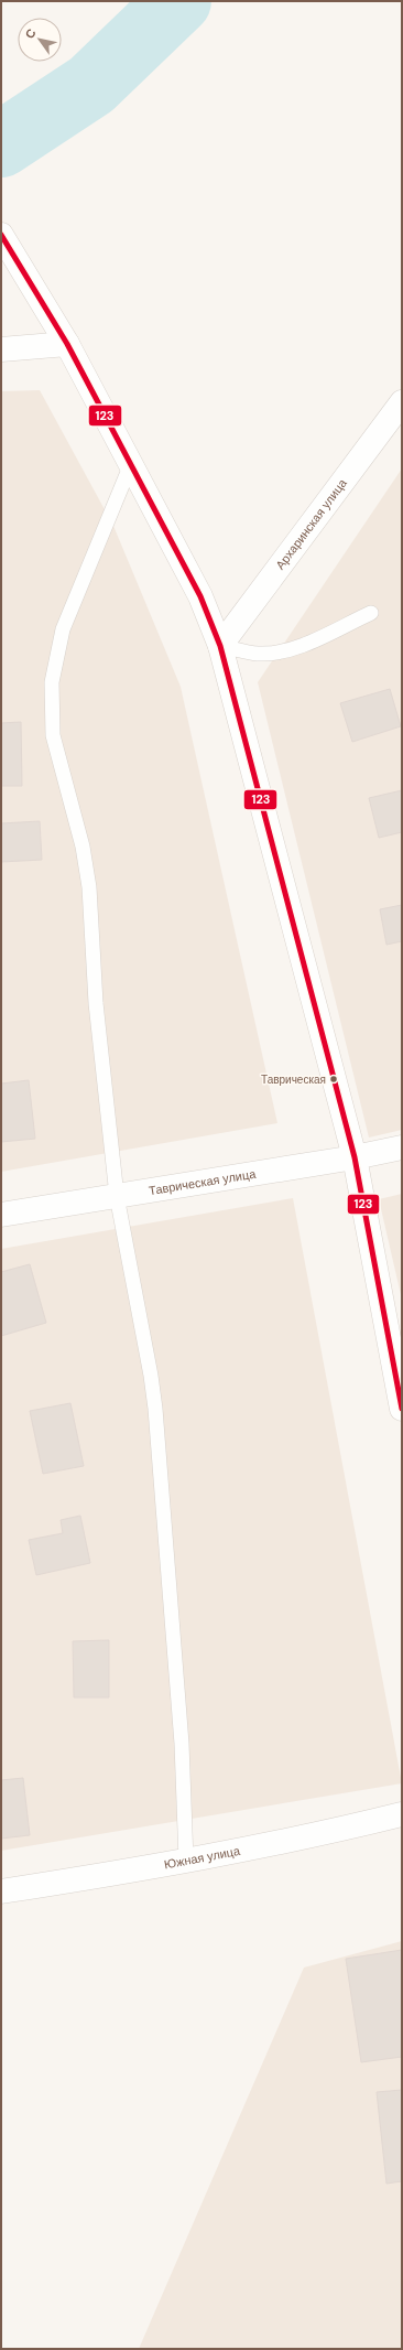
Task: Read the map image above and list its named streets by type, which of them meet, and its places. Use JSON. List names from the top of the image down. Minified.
{"streets":{"main road":["Архаринская улица","Таврическая улица","Южная улица"]},"places":["Таврическая"],"lines":["transit line 123"],"north":"top left"}
